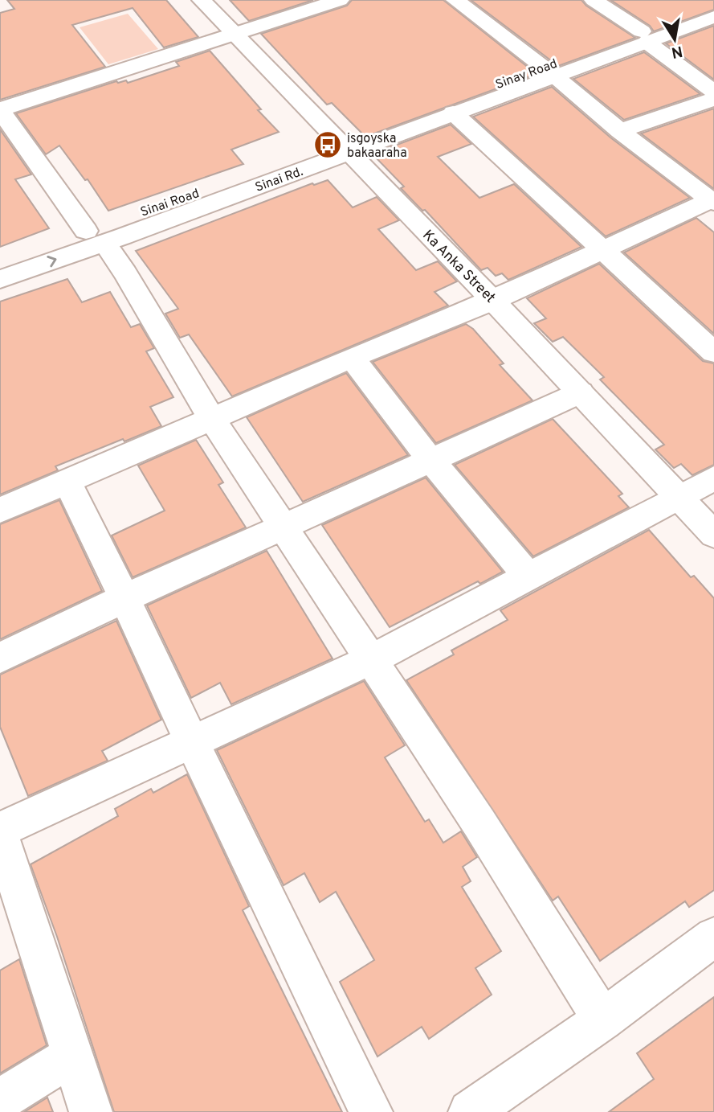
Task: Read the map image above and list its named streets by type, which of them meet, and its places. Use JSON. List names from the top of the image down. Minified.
{"streets":{"street":["Sinay Road","Sinai Road","Ka Anka Street"]},"crossings":[["Sinay Road","Sinai Road"],["Sinay Road","Ka Anka Street"],["Sinai Road","Ka Anka Street"]],"places":{"bus stop":["isgoyska bakaaraha"]},"north":"bottom"}
